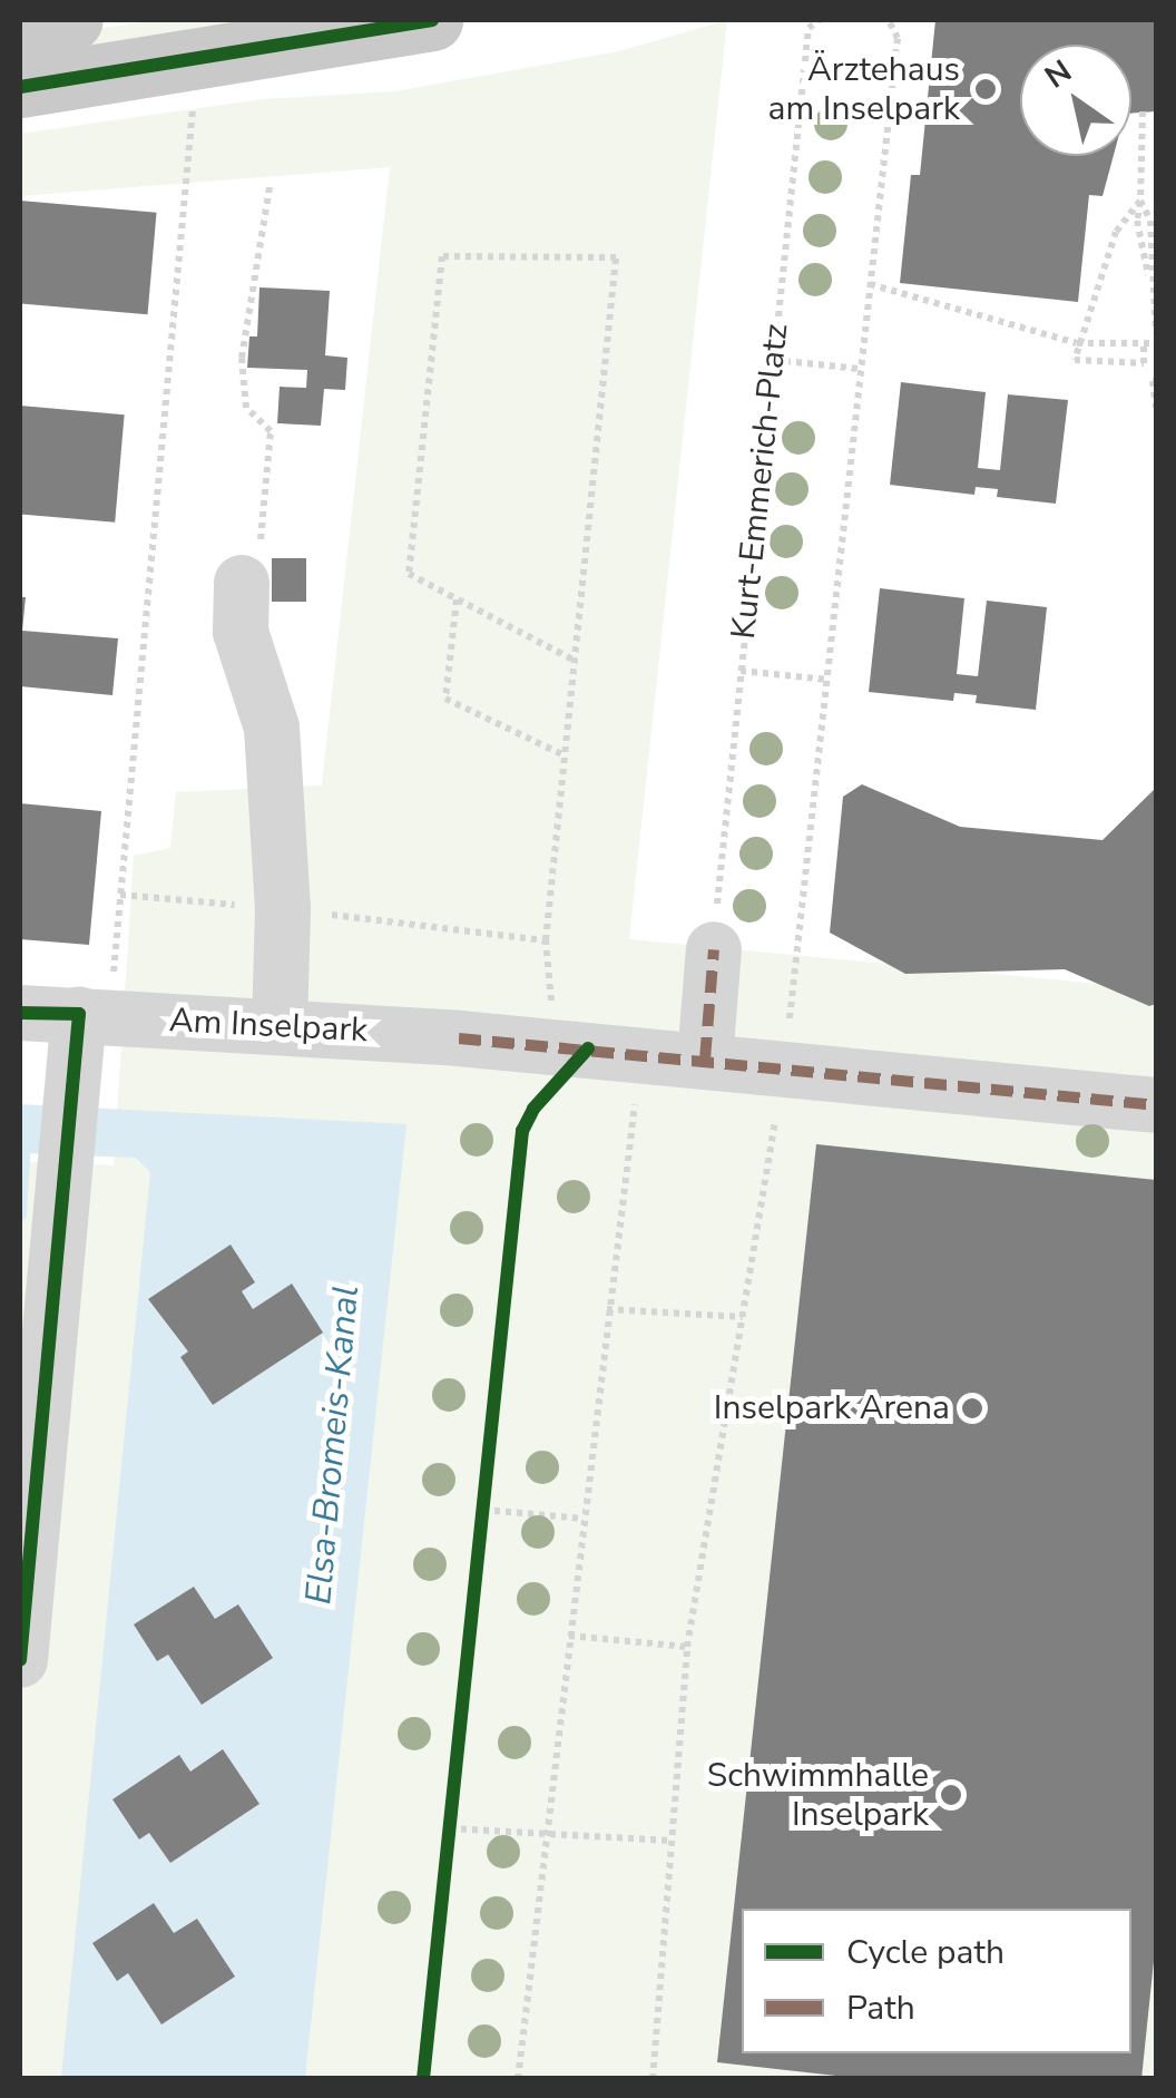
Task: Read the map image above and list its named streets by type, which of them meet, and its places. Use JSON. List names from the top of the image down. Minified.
{"streets":{"street":["Am Inselpark"],"path":["Kurt-Emmerich-Platz"]},"water":["Elsa-Bromeis-Kanal"],"places":["Ärztehaus am Inselpark","Inselpark Arena","Schwimmhalle Inselpark"],"legend":["Cycle path","Path"],"north":"top left"}
